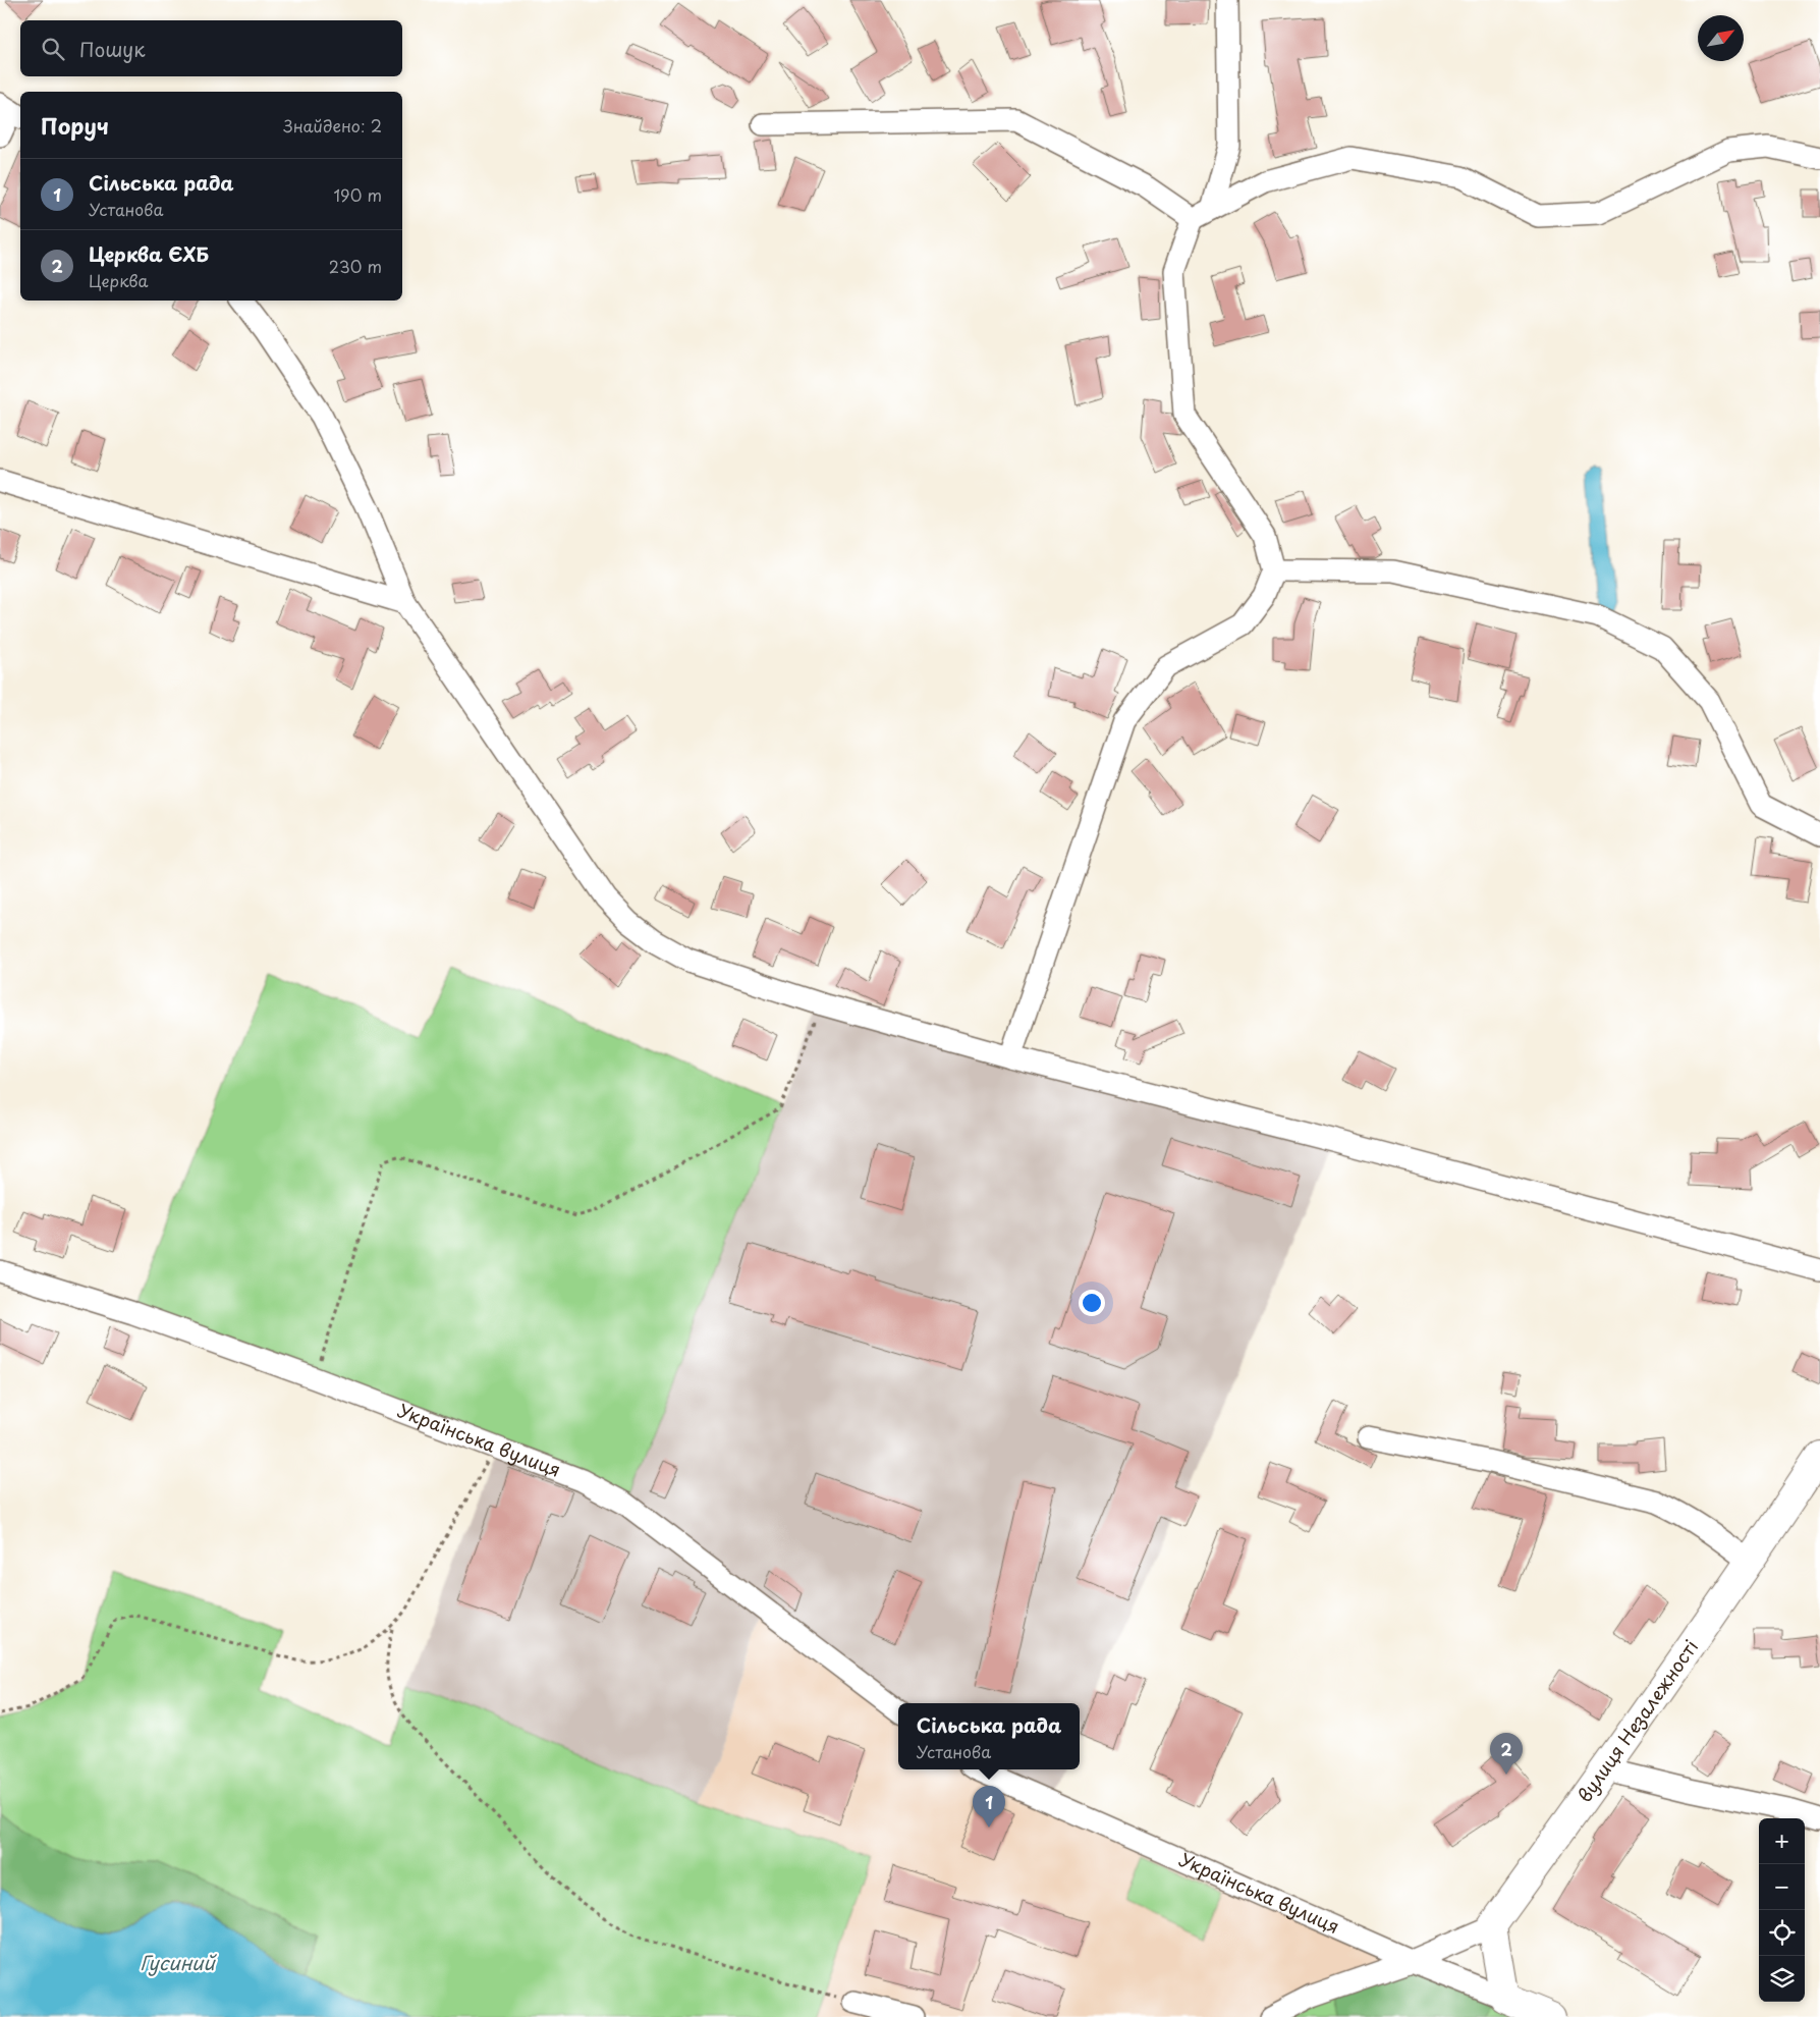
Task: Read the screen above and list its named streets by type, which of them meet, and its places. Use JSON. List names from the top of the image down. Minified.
{"streets":{"street":["Українська вулиця","вулиця Незалежності"]},"water":["Гусиний"],"north":"top right","page":{"search":"Пошук","heading":["Поруч","Знайдено: 2"],"list":[{"mark":"1","name":"Сільська рада","note":"Установа","value":"190 m"},{"mark":"2","name":"Церква ЄХБ","note":"Церква","value":"230 m"}],"popup":["Сільська рада","Установа"],"pins":["2","1"],"map_buttons":["+","−"]}}
